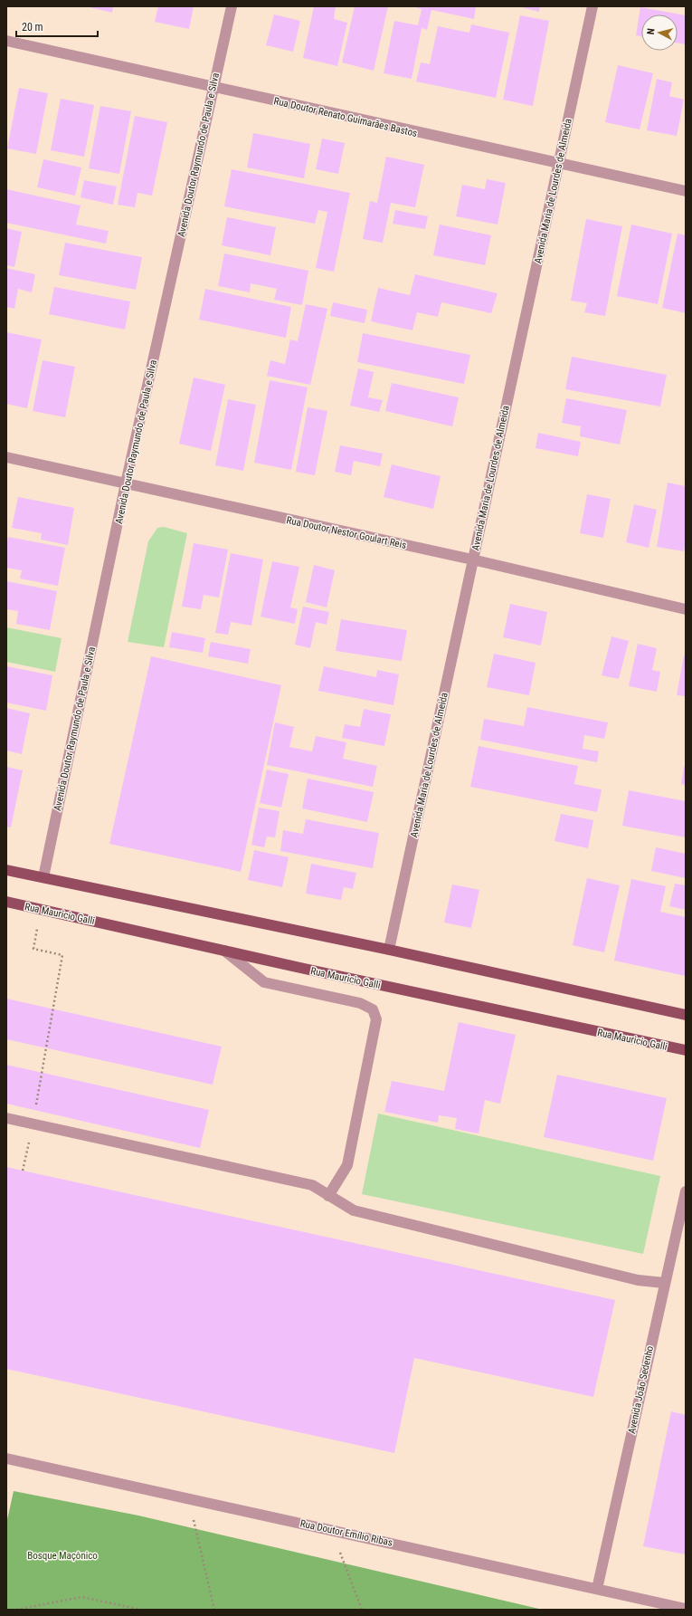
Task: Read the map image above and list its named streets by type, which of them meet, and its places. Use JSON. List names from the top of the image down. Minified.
{"streets":{"main road":["Rua Mauricio Galli"],"street":["Rua Doutor Renato Guimarães Bastos","Avenida Doutor Raymundo de Paula e Silva","Avenida Maria de Lourdes de Almeida","Rua Doutor Nestor Goulart Reis","Avenida João Sedenho","Rua Doutor Emílio Ribas"]},"crossings":[["Rua Doutor Renato Guimarães Bastos","Avenida Doutor Raymundo de Paula e Silva"],["Rua Doutor Renato Guimarães Bastos","Avenida Maria de Lourdes de Almeida"],["Avenida Doutor Raymundo de Paula e Silva","Rua Doutor Nestor Goulart Reis"],["Avenida Maria de Lourdes de Almeida","Rua Doutor Nestor Goulart Reis"],["Avenida João Sedenho","Rua Doutor Emílio Ribas"]],"parks":["Bosque Maçônico"],"scale_bar":"20 m","north":"left"}
